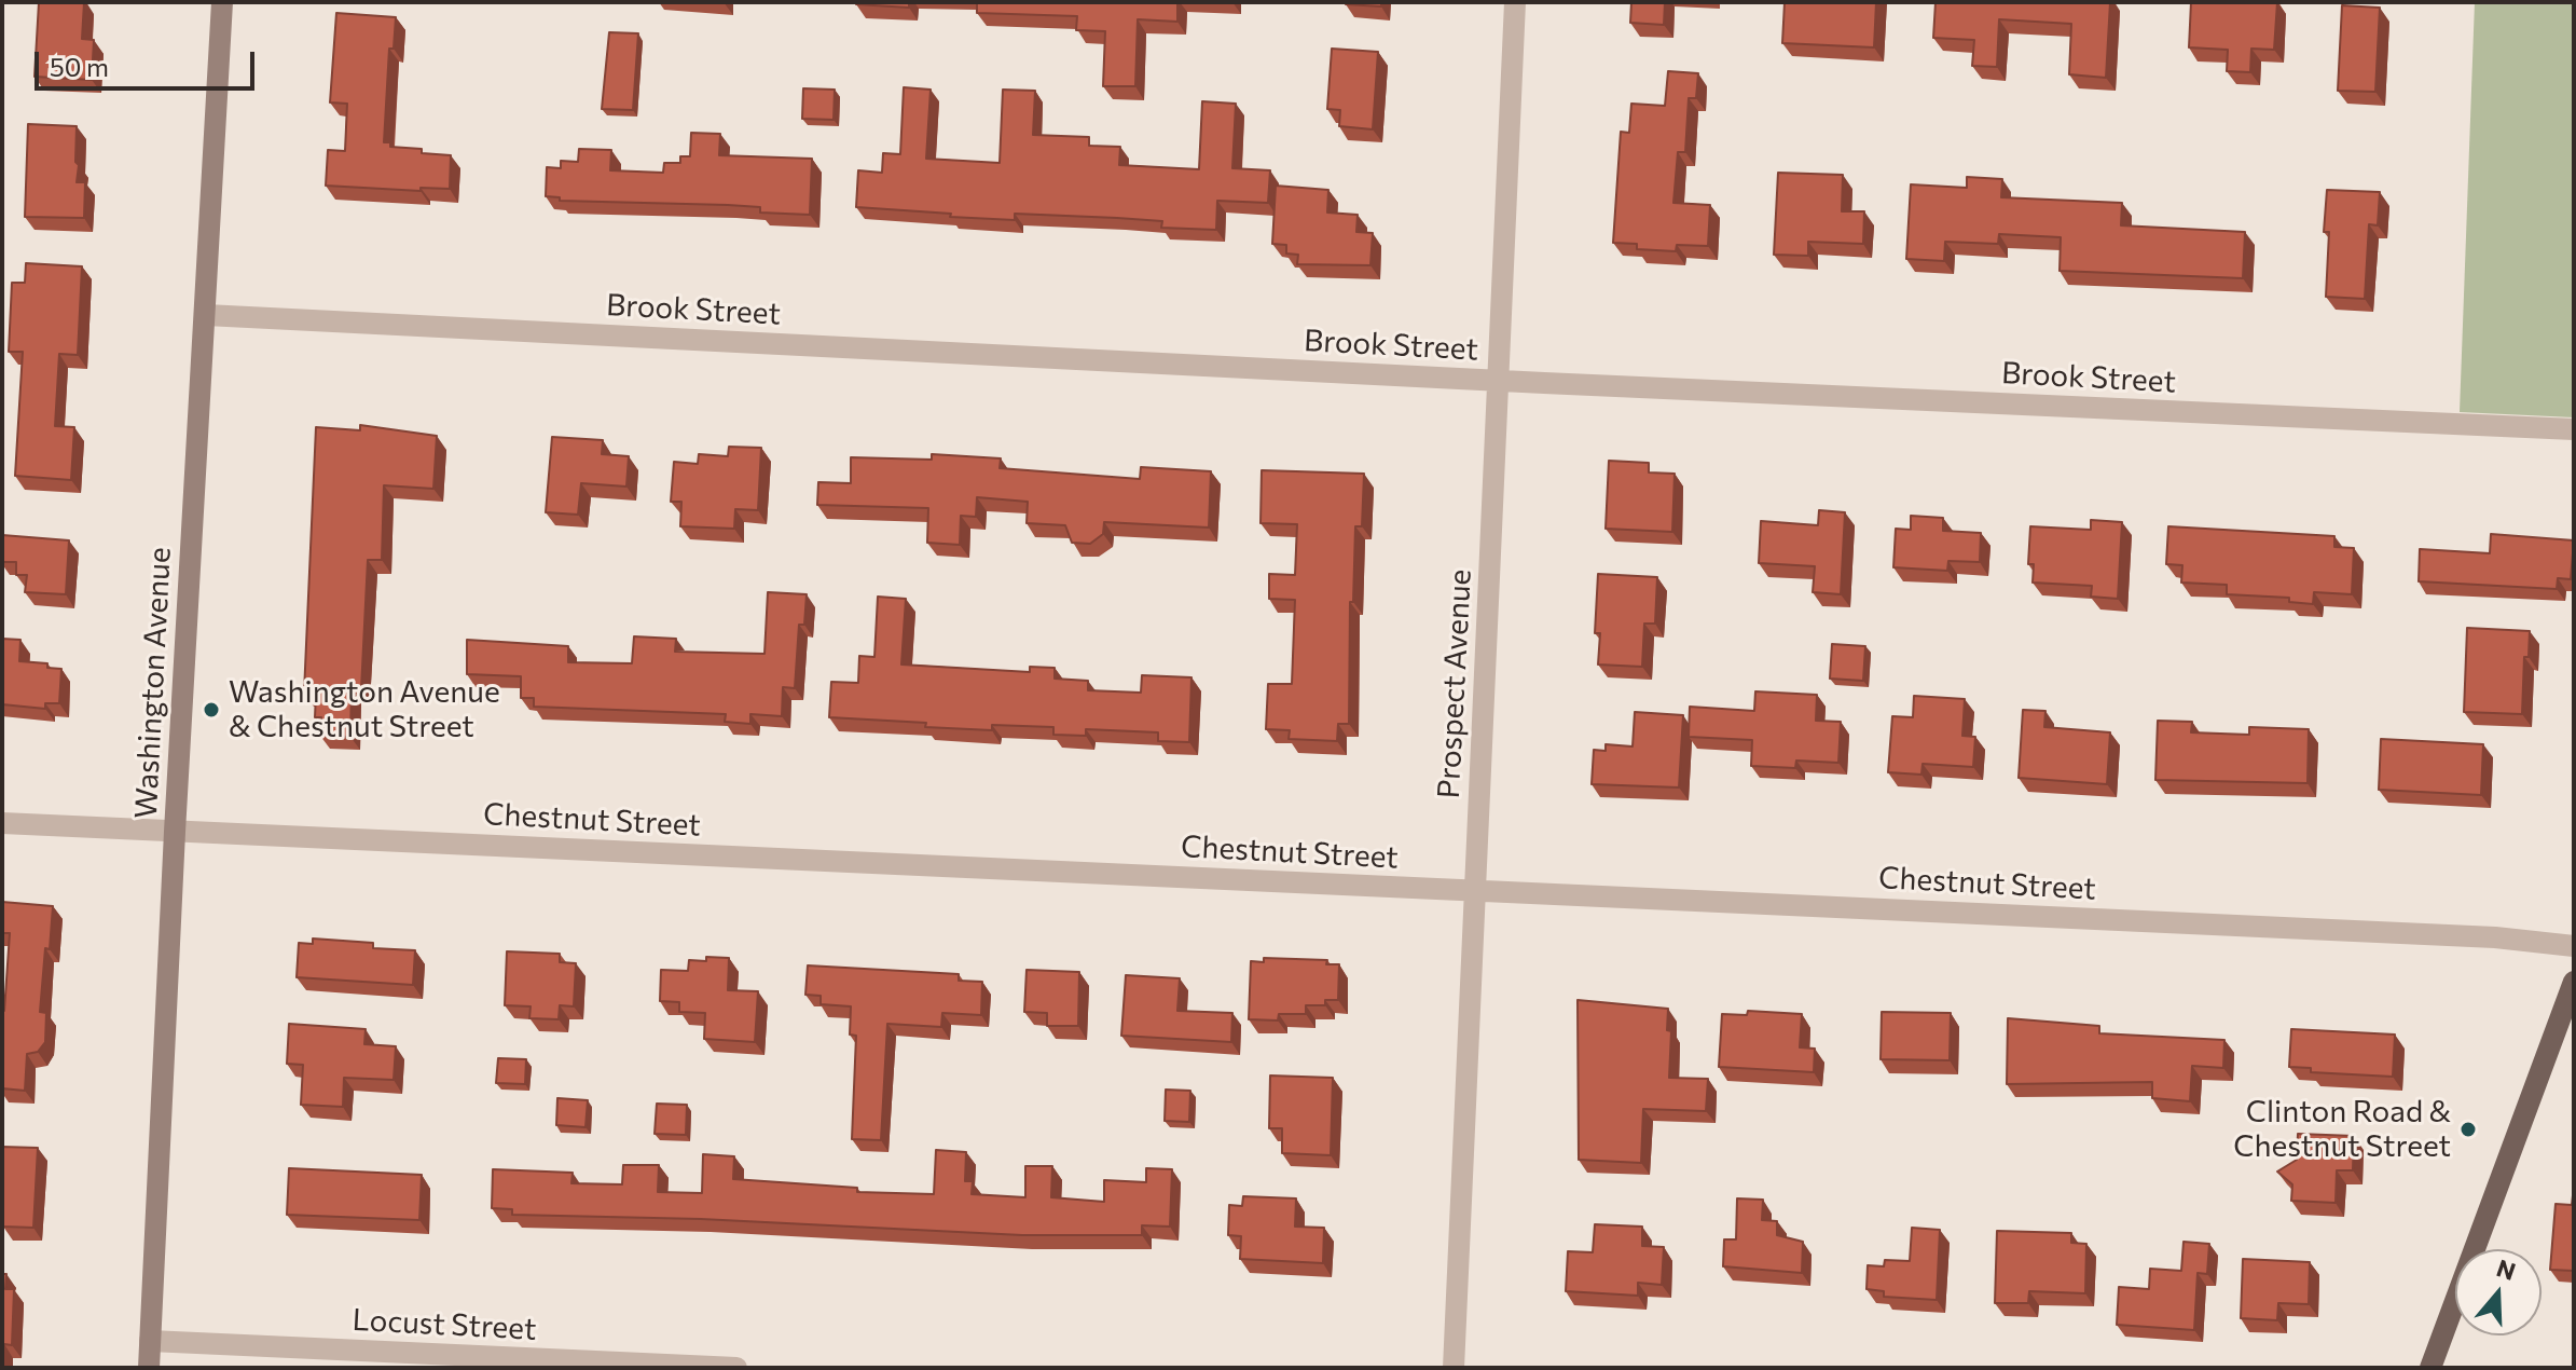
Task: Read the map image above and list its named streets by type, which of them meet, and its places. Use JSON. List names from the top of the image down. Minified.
{"streets":{"main road":["Washington Avenue"],"street":["Brook Street","Prospect Avenue","Chestnut Street","Locust Street"]},"crossings":[["Brook Street","Washington Avenue"],["Brook Street","Prospect Avenue"],["Washington Avenue","Chestnut Street"],["Washington Avenue","Locust Street"],["Prospect Avenue","Chestnut Street"]],"places":["Washington Avenue & Chestnut Street","Clinton Road & Chestnut Street"],"scale_bar":"50 m","north":"top"}
